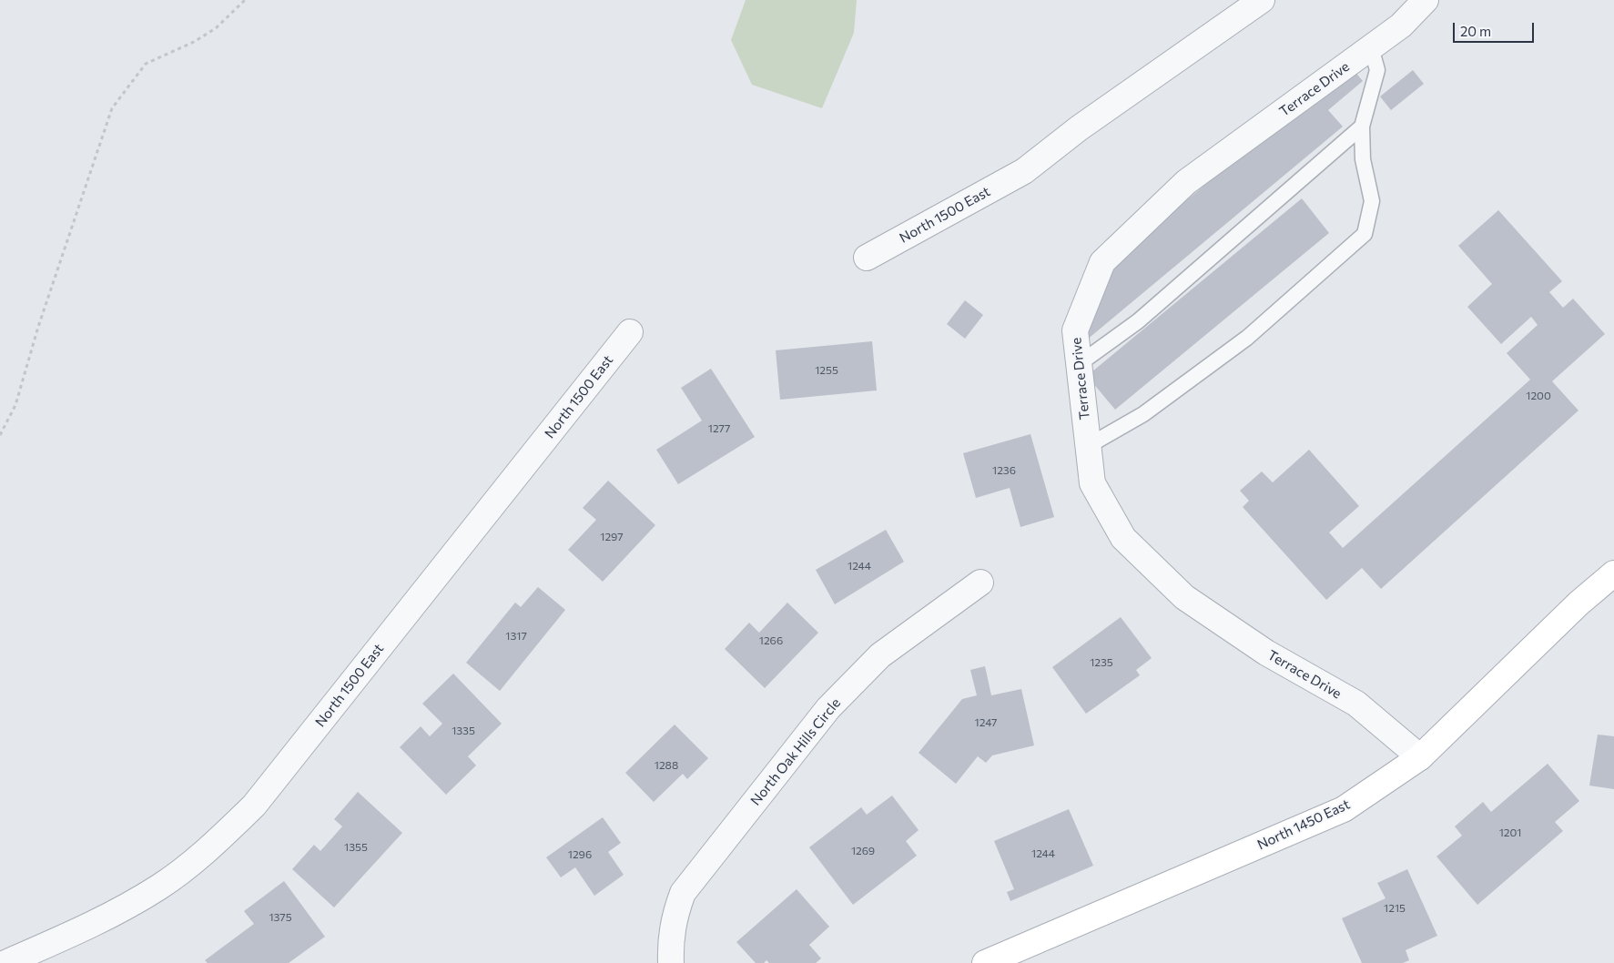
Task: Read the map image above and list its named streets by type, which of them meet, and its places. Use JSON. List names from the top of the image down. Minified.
{"streets":{"street":["Terrace Drive","North 1500 East","North Oak Hills Circle","North 1450 East"]},"crossings":[["Terrace Drive","North 1450 East"]],"house_numbers":["1255","1200","1277","1236","1297","1244","1317","1266","1235","1247","1335","1288","1201","1355","1269","1244","1296","1215","1375"],"scale_bar":"20 m"}
